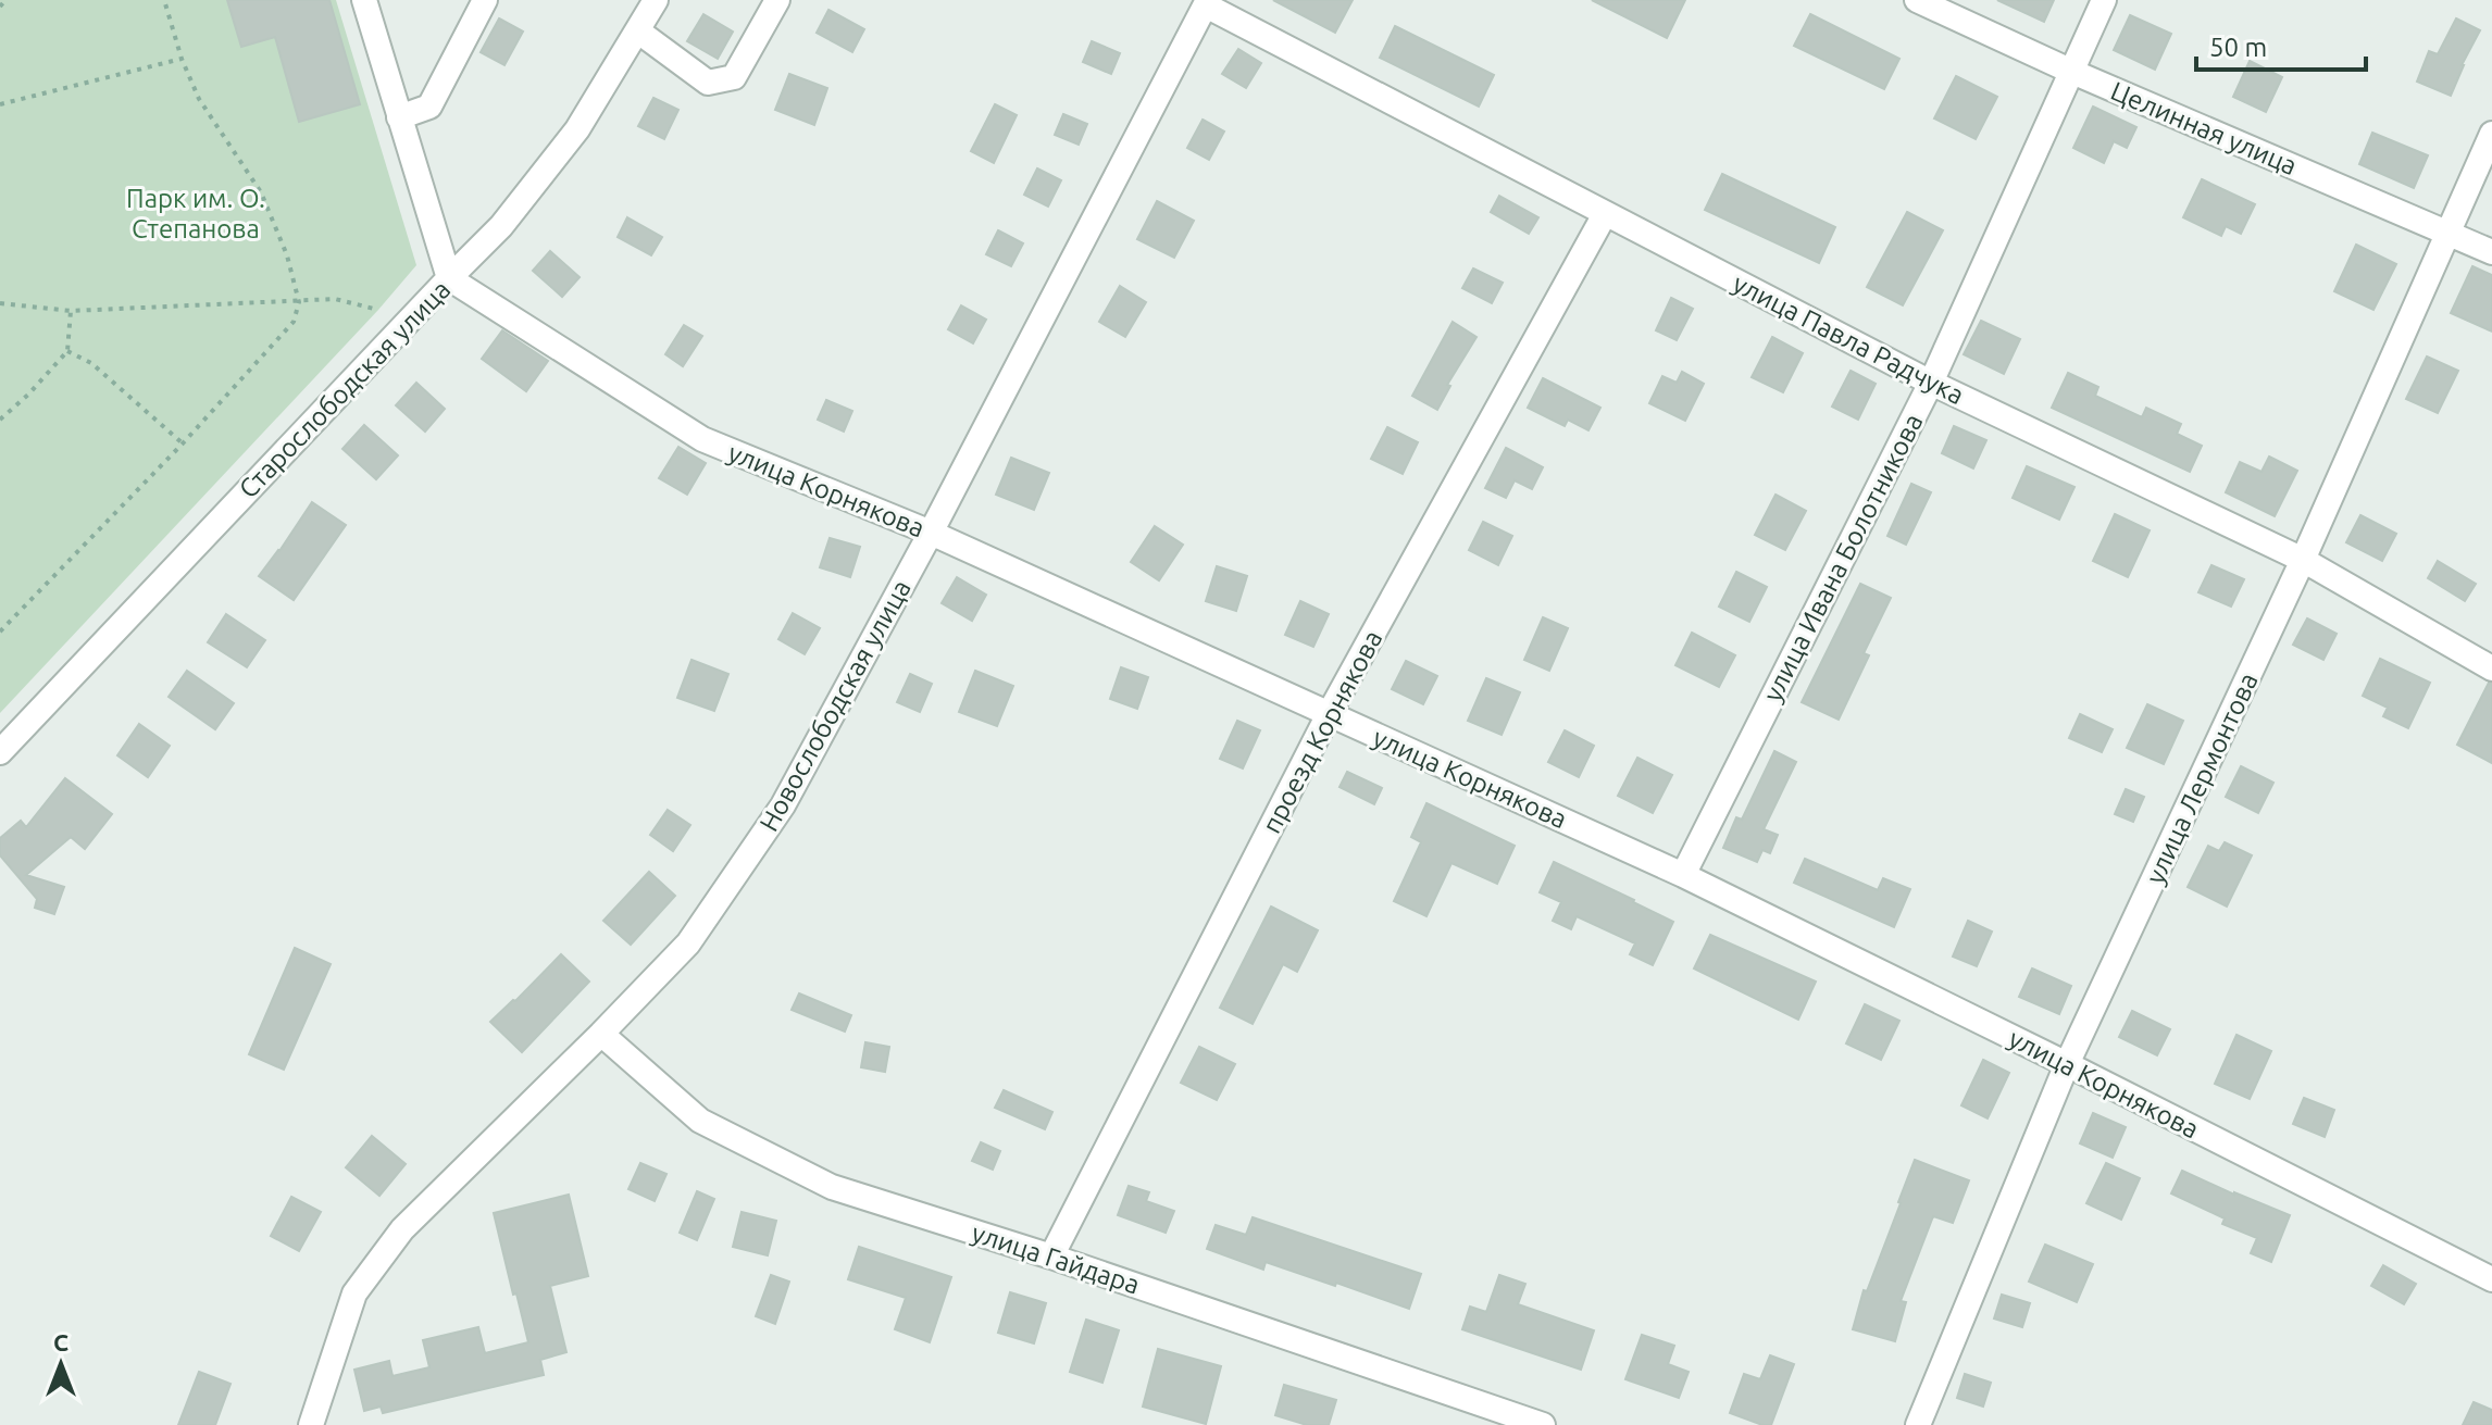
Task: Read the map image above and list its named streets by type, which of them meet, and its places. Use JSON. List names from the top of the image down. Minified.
{"streets":{"street":["Целинная улица","улица Павла Радчука","Старослободская улица","улица Корнякова","улица Ивана Болотникова","Новослободская улица","проезд Корнякова","улица Лермонтова","улица Гайдара"]},"crossings":[["Целинная улица","улица Ивана Болотникова"],["Целинная улица","улица Лермонтова"],["улица Павла Радчука","улица Ивана Болотникова"],["улица Павла Радчука","Новослободская улица"],["улица Павла Радчука","проезд Корнякова"],["улица Павла Радчука","улица Лермонтова"],["Старослободская улица","улица Корнякова"],["улица Корнякова","улица Ивана Болотникова"],["улица Корнякова","Новослободская улица"],["улица Корнякова","проезд Корнякова"],["улица Корнякова","улица Лермонтова"],["Новослободская улица","улица Гайдара"],["проезд Корнякова","улица Гайдара"]],"parks":["Парк им. О. Степанова"],"scale_bar":"50 m","north":"top"}
